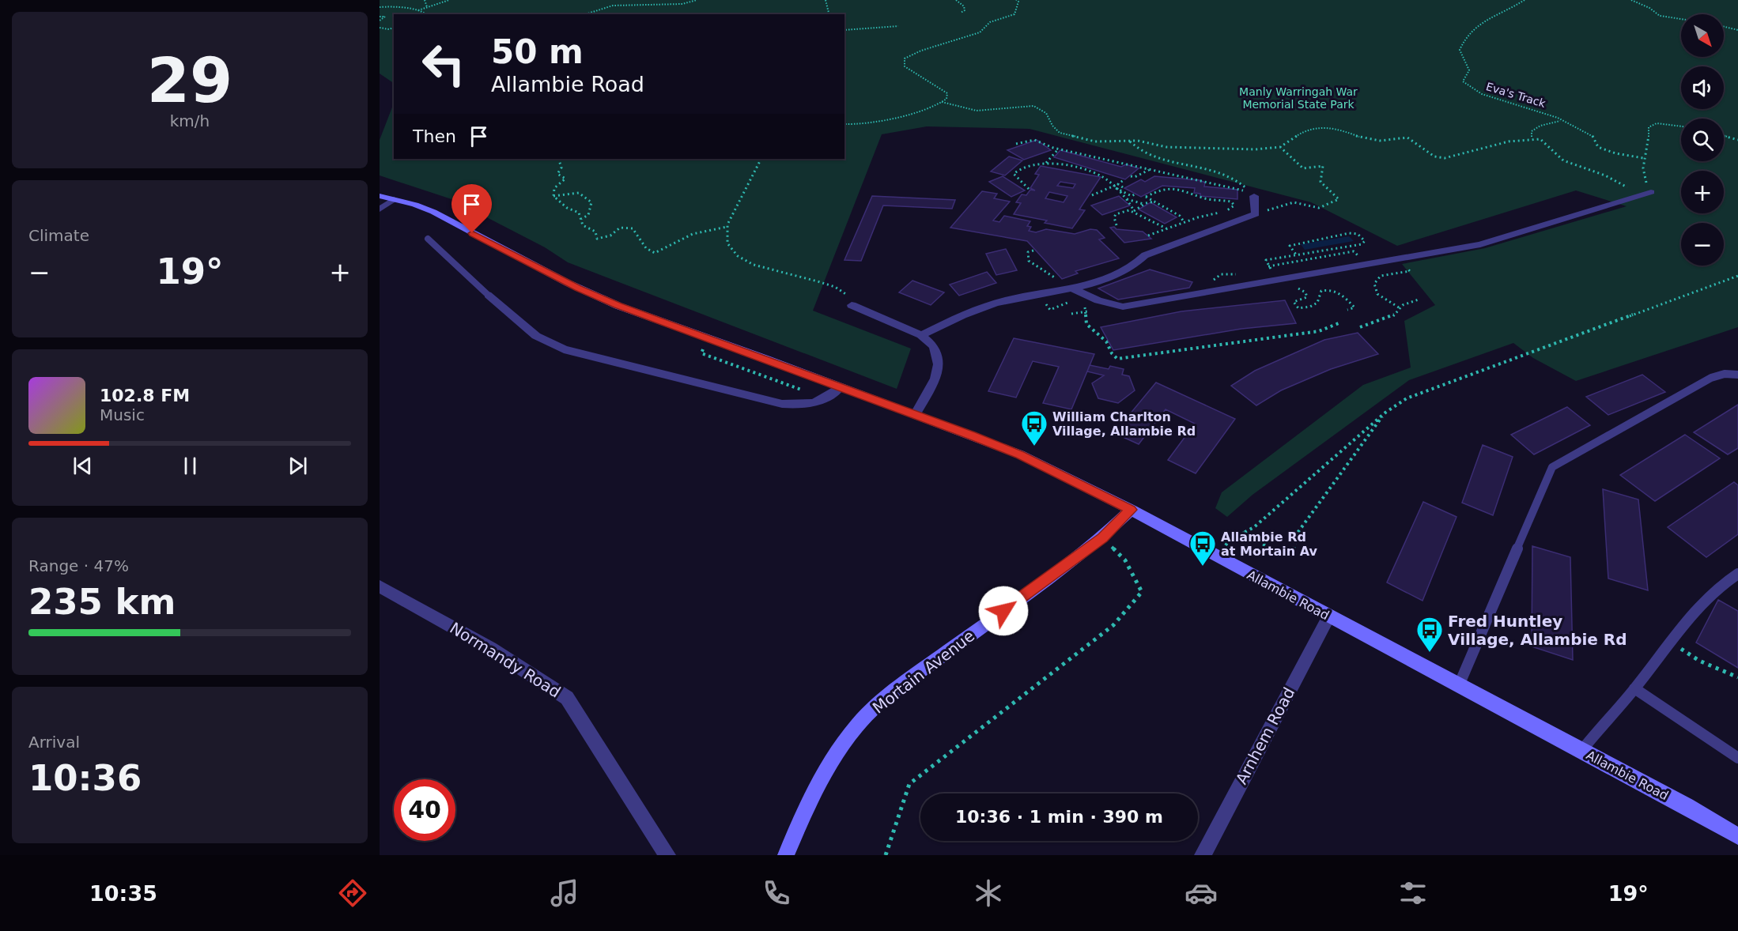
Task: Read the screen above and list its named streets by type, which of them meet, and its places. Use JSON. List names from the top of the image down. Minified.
{"streets":{"main road":["Allambie Road","Mortain Avenue"],"street":["Normandy Road","Arnhem Road"],"path":["Eva's Track"]},"crossings":[["Allambie Road","Mortain Avenue"],["Allambie Road","Arnhem Road"]],"parks":["Manly Warringah War Memorial State Park"],"places":{"bus stop":["William Charlton Village, Allambie Rd","Allambie Rd at Mortain Av","Fred Huntley Village, Allambie Rd"]},"north":"bottom right","page":{"tile":[["29","km/h"],"Climate",["Range · 47%","235 km"],["Arrival","10:36"]],"map_buttons":["+","−"],"turn":["50 m","Allambie Road"],"then":"Then","heat":["−","19°","+"],"song":["102.8 FM","Music"],"limit":"40","trip":"10:36 · 1 min · 390 m","tabs":["10:35","19°"]}}
